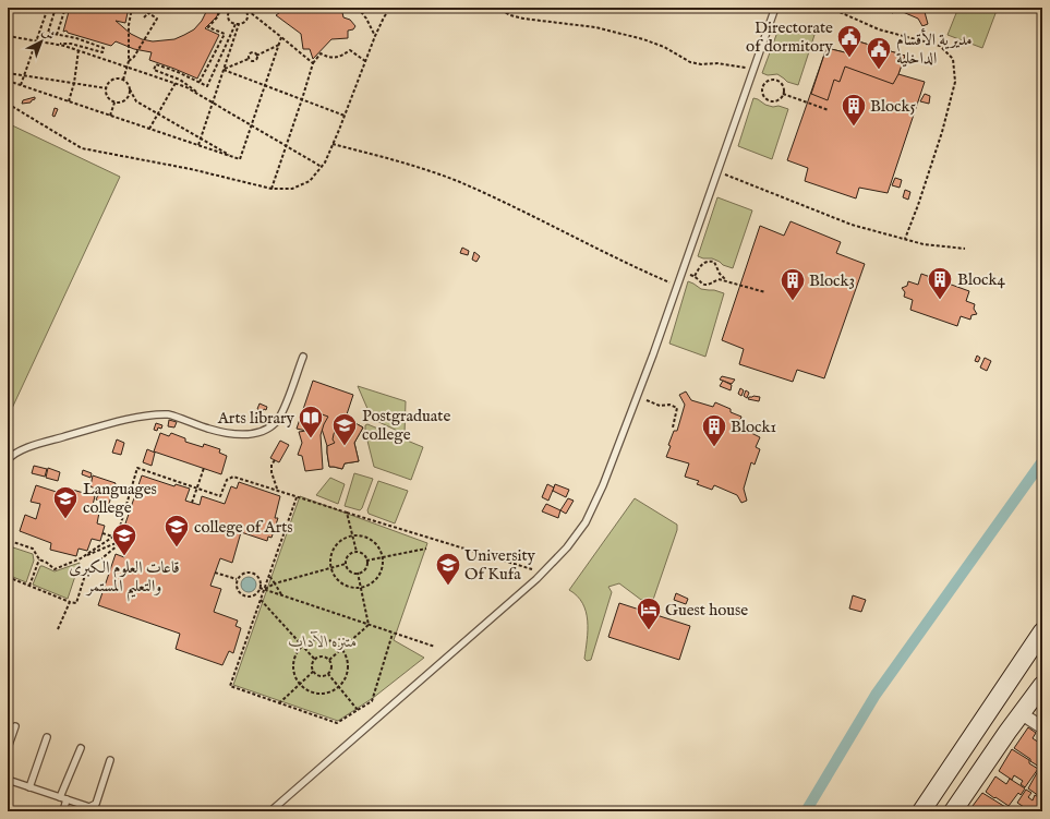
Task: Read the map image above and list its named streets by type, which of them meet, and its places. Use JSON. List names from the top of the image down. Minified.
{"parks":["متنزه الآداب"],"places":{"public building":["Directorate of dormitory","مديرية الأقسام الداخلية"],"building":["Block5","Block4","Block3","Block1"],"library":["Arts library"],"school or university":["Postgraduate college","Languages college","college of Arts","قاعات العلوم الكبرى والتعليم المستمر","University Of Kufa"],"hotel":["Guest house"]},"north":"top right"}
